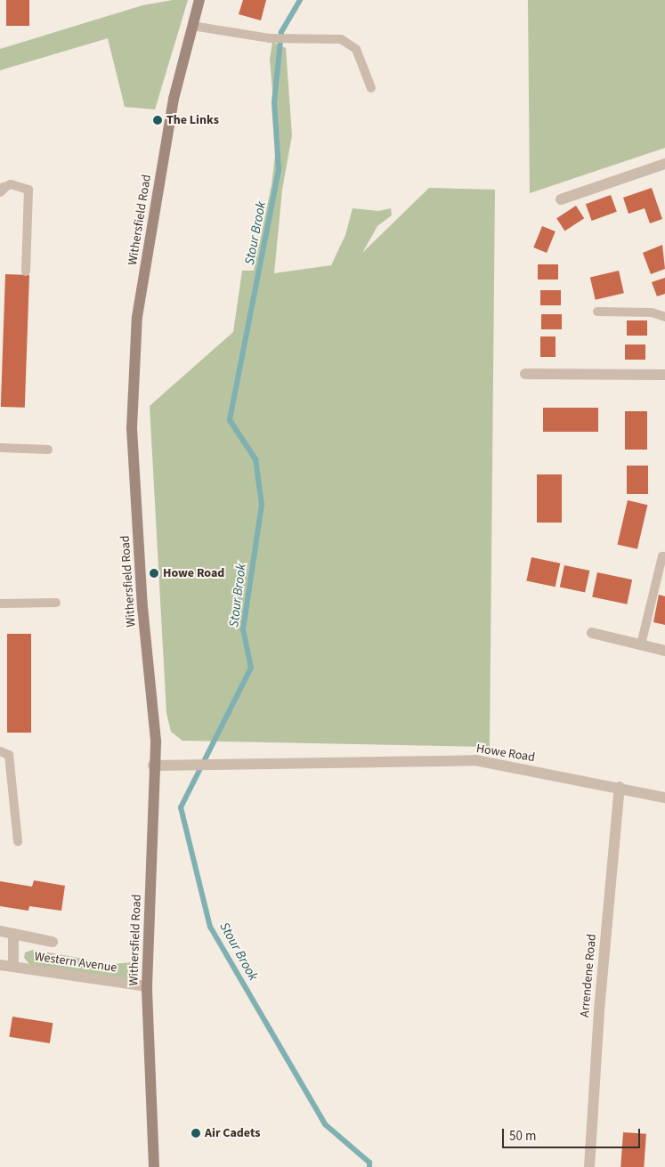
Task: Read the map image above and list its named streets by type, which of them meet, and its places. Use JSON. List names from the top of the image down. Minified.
{"streets":{"street":["Withersfield Road","Howe Road","Western Avenue","Arrendene Road"]},"crossings":[["Withersfield Road","Howe Road"],["Withersfield Road","Western Avenue"],["Howe Road","Arrendene Road"]],"water":["Stour Brook"],"places":["The Links","Howe Road","Air Cadets"],"scale_bar":"50 m"}
